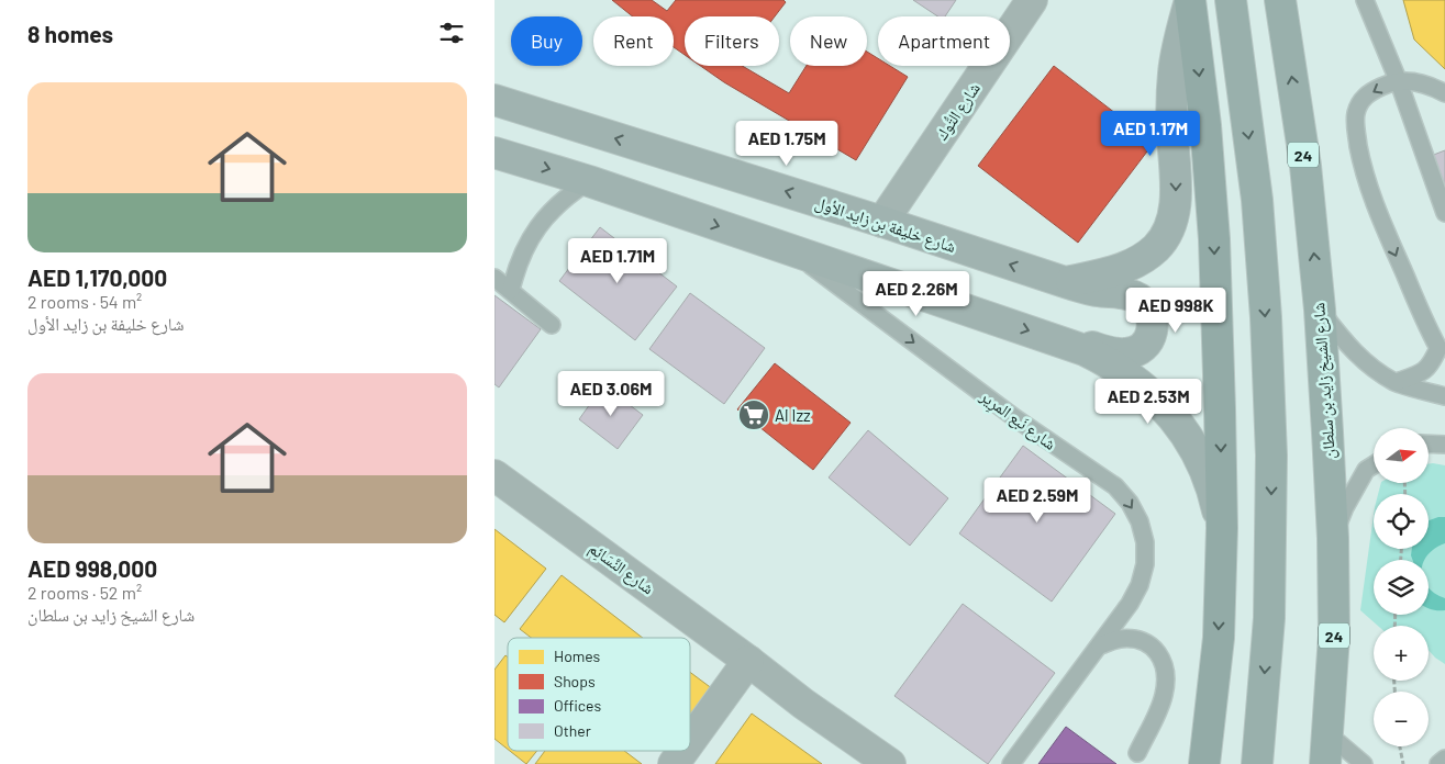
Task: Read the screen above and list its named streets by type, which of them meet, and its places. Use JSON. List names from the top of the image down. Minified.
{"streets":{"highway":["24","شارع الشيخ زايد بن سلطان"],"main road":["شارع خليفة بن زايد الأول"],"street":["شارع التُّوك","شارع النَّسَائِم"],"lane":["شارع نَبع المرِير"]},"crossings":[["شارع التُّوك","شارع خليفة بن زايد الأول"]],"one_way":["شارع نَبع المرِير"],"places":{"supermarket":["Al Izz"]},"legend":["Homes","Shops","Offices","Other"],"north":"right","page":{"heading":"8 homes","chip":["Buy","Rent","Filters","New","Apartment"],"list":[{"name":"AED 1,170,000","note":"2 rooms · 54 m² · شارع خليفة بن زايد الأول"},{"name":"AED 998,000","note":"2 rooms · 52 m² · شارع الشيخ زايد بن سلطان"}],"price":["AED 1.17M","AED 1.75M","AED 1.71M","AED 2.26M","AED 998K","AED 3.06M","AED 2.53M","AED 2.59M"],"map_buttons":["+","−"]}}
